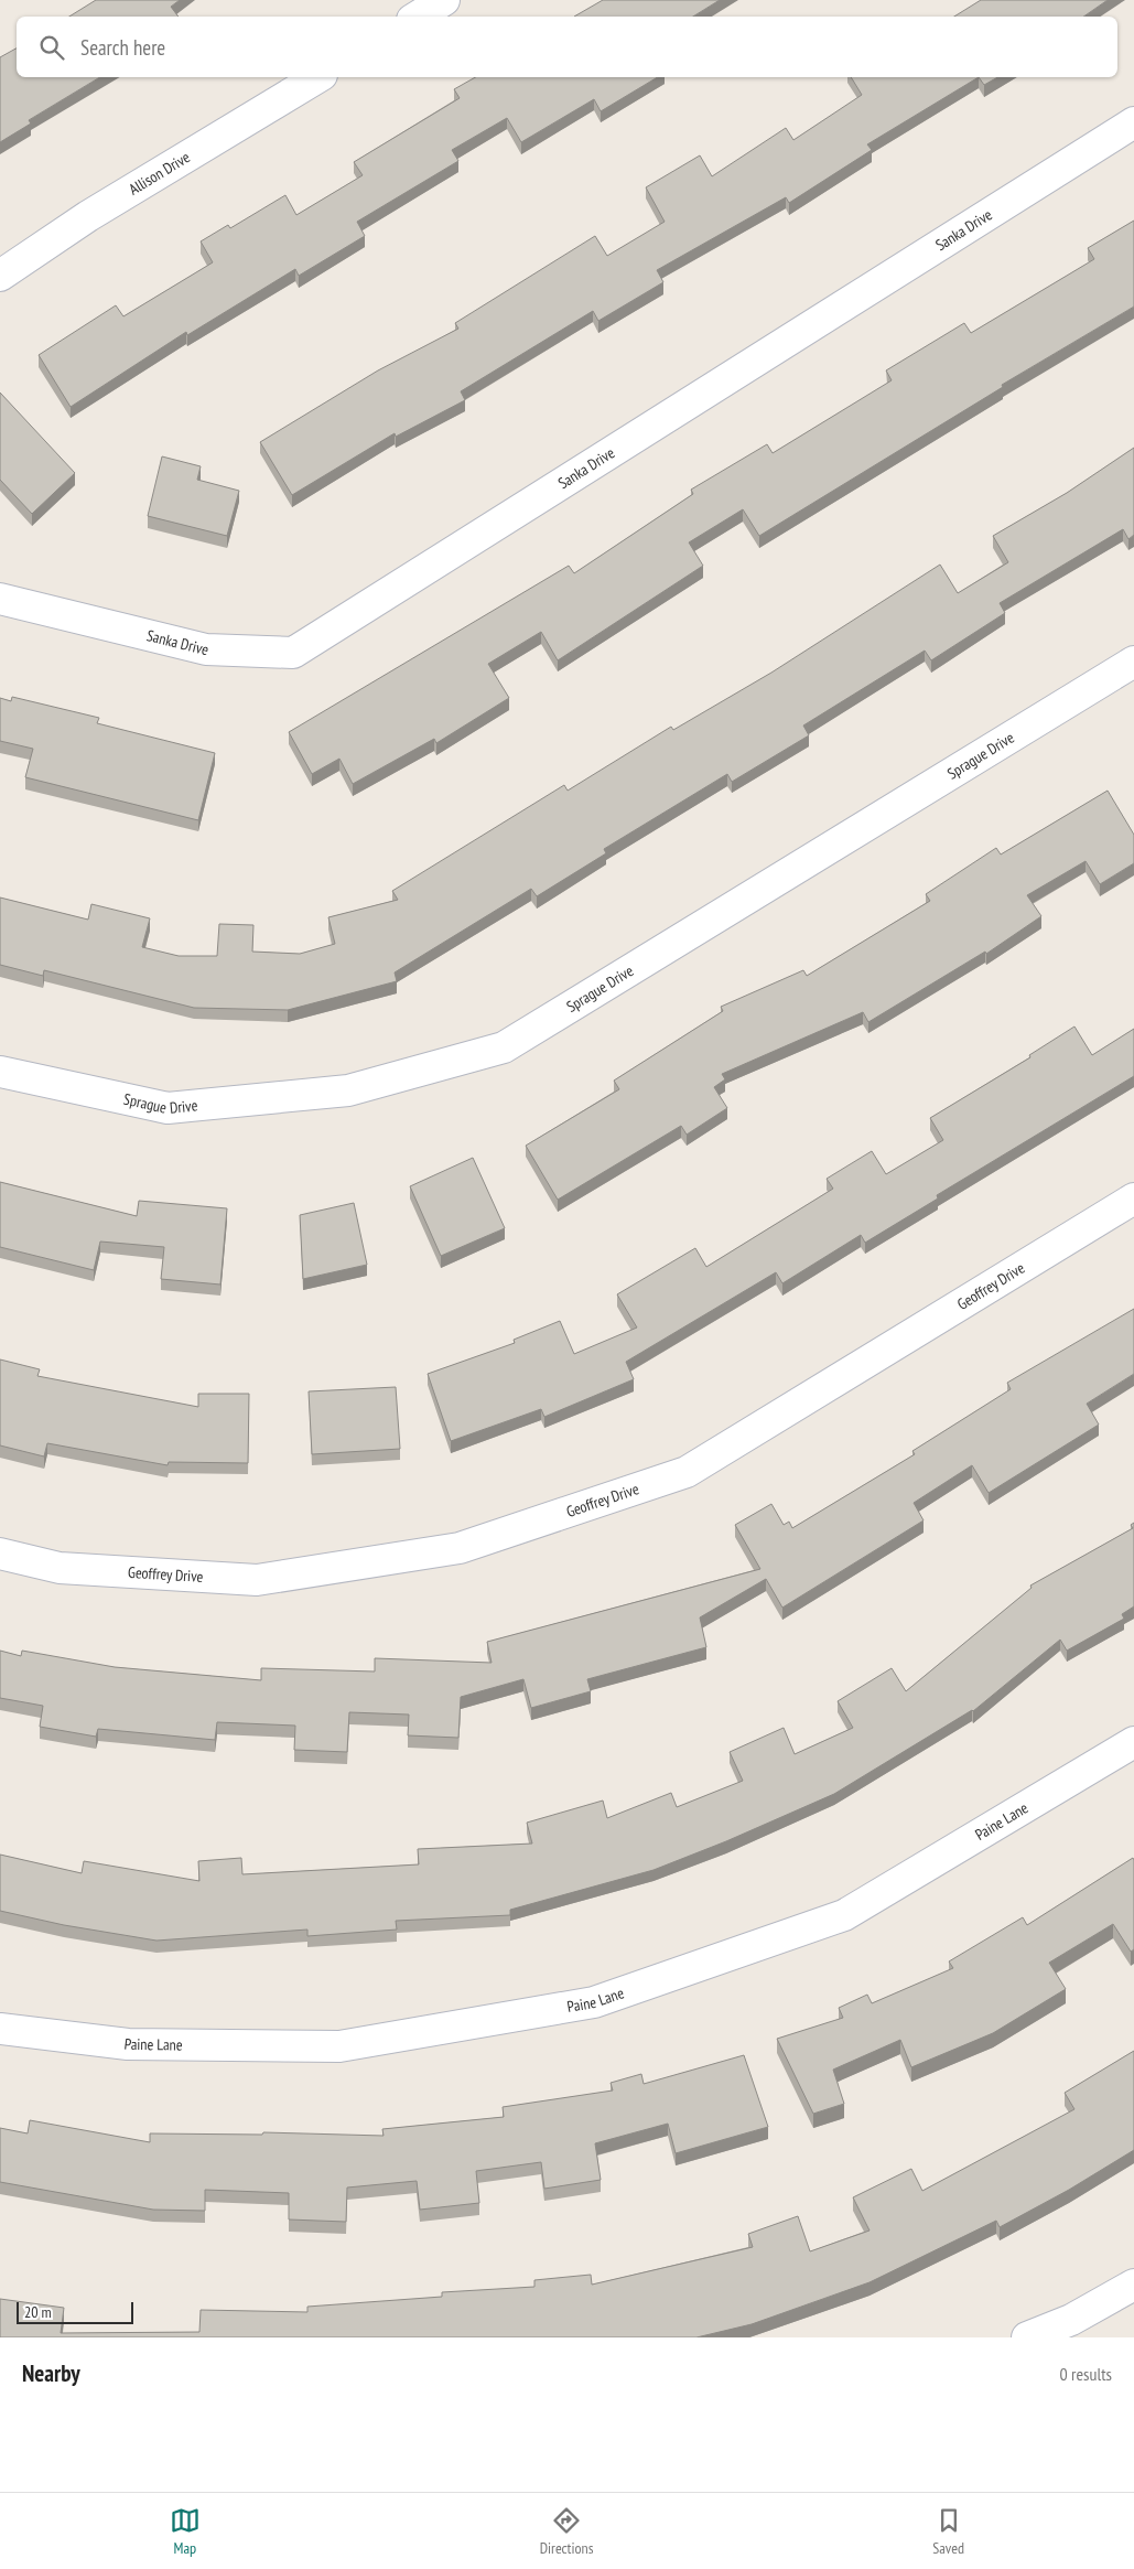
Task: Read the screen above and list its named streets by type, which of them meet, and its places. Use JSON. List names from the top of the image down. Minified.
{"streets":{"street":["Allison Drive","Sanka Drive","Sprague Drive","Geoffrey Drive","Paine Lane"]},"scale_bar":"20 m","page":{"search":"Search here","scale":"20 m","heading":["Nearby","0 results"],"nav":["Map","Directions","Saved"]}}
